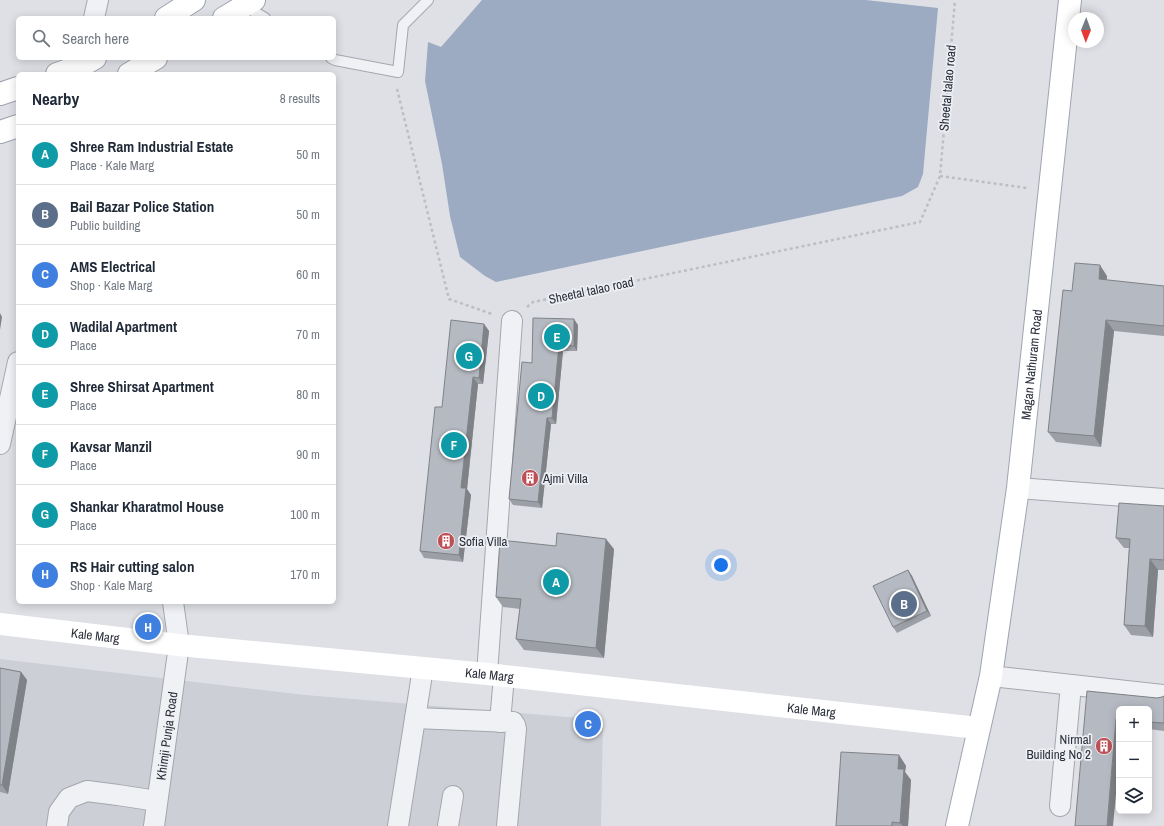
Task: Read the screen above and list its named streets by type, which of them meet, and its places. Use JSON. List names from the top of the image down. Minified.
{"streets":{"main road":["Magan Nathuram Road","Kale Marg"],"street":["Khimji Punja Road"],"path":["Sheetal talao road"]},"crossings":[["Magan Nathuram Road","Kale Marg"],["Kale Marg","Khimji Punja Road"]],"places":{"building":["Ajmi Villa","Sofia Villa","Nirmal Building No 2"]},"north":"bottom","page":{"search":"Search here","heading":["Nearby","8 results"],"list":[{"mark":"A","name":"Shree Ram Industrial Estate","note":"Place · Kale Marg","value":"50 m"},{"mark":"B","name":"Bail Bazar Police Station","note":"Public building","value":"50 m"},{"mark":"C","name":"AMS Electrical","note":"Shop · Kale Marg","value":"60 m"},{"mark":"D","name":"Wadilal Apartment","note":"Place","value":"70 m"},{"mark":"E","name":"Shree Shirsat Apartment","note":"Place","value":"80 m"},{"mark":"F","name":"Kavsar Manzil","note":"Place","value":"90 m"},{"mark":"G","name":"Shankar Kharatmol House","note":"Place","value":"100 m"},{"mark":"H","name":"RS Hair cutting salon","note":"Shop · Kale Marg","value":"170 m"}],"pins":["E","G","D","F","A","B","H","C"],"map_buttons":["+","−"]}}
